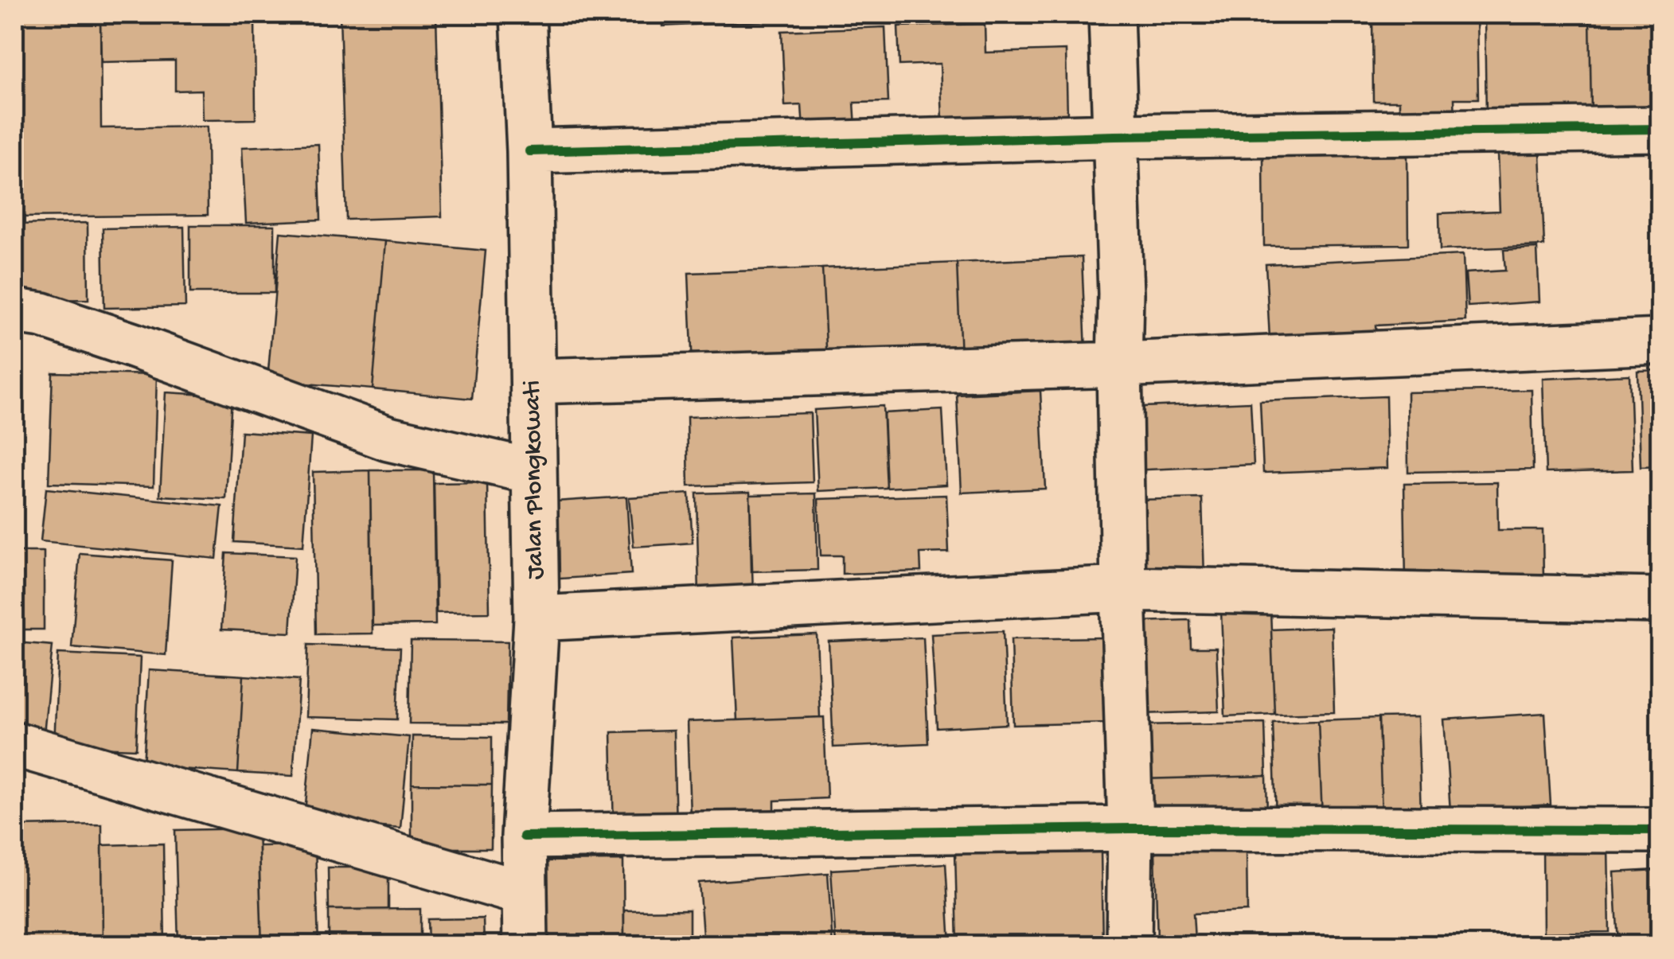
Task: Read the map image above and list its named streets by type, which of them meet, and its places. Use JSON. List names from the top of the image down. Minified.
{"streets":{"street":["Jalan Plongkowati"]}}
